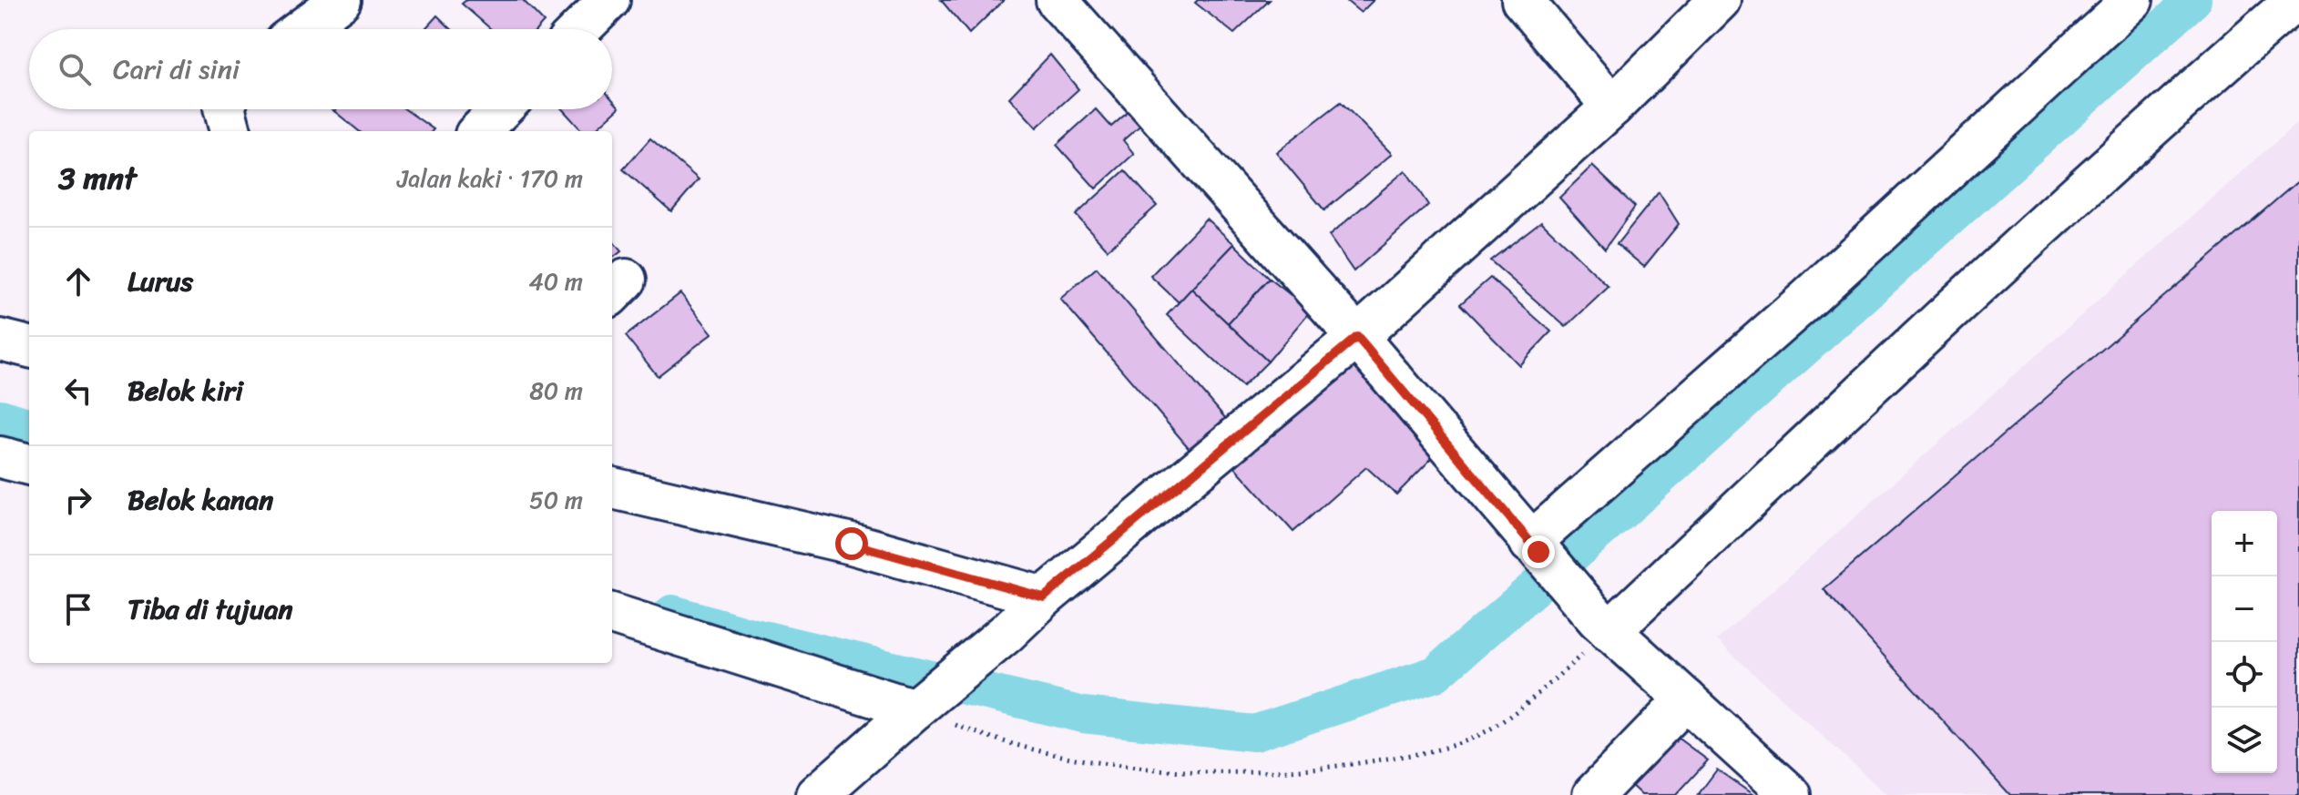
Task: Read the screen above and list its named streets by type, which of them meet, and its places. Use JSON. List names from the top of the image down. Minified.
{"page":{"search":"Cari di sini","heading":["3 mnt","Jalan kaki · 170 m"],"list":[["Lurus","40 m"],["Belok kiri","80 m"],["Belok kanan","50 m"],"Tiba di tujuan"],"map_buttons":["+","−"]}}
